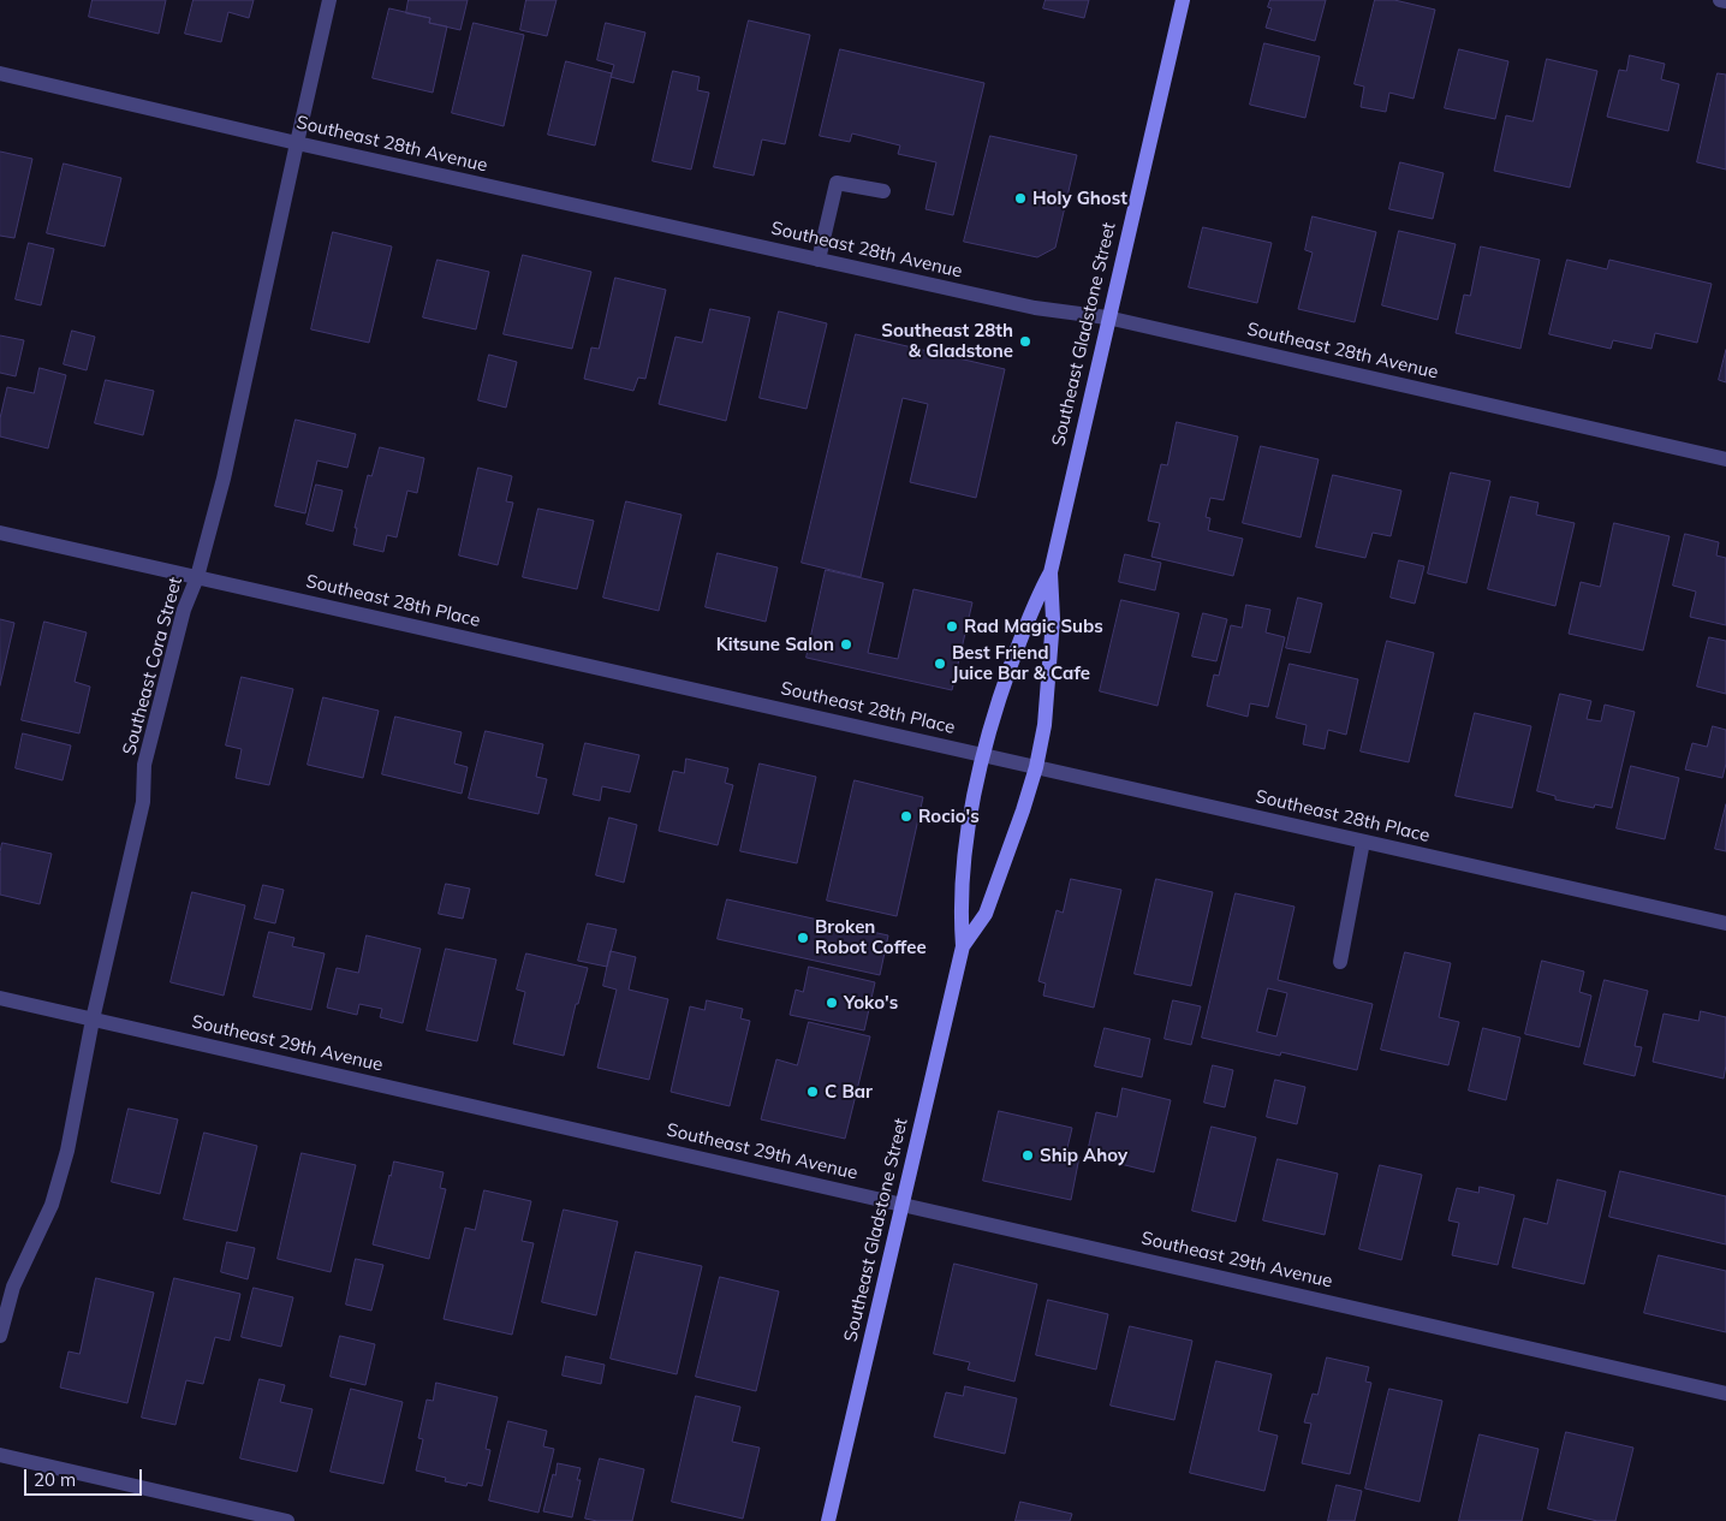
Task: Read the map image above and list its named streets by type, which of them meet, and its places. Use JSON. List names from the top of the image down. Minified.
{"streets":{"street":["Southeast 28th Avenue","Southeast Gladstone Street","Southeast 28th Place","Southeast Cora Street","Southeast 29th Avenue"]},"crossings":[["Southeast 28th Avenue","Southeast Gladstone Street"],["Southeast 28th Avenue","Southeast Cora Street"],["Southeast Gladstone Street","Southeast 28th Place"],["Southeast Gladstone Street","Southeast 29th Avenue"],["Southeast 28th Place","Southeast Cora Street"],["Southeast Cora Street","Southeast 29th Avenue"]],"places":["Holy Ghost","Southeast 28th & Gladstone","Rad Magic Subs","Kitsune Salon","Best Friend Juice Bar & Cafe","Rocio's","Broken Robot Coffee","Yoko's","C Bar","Ship Ahoy"],"scale_bar":"20 m"}
